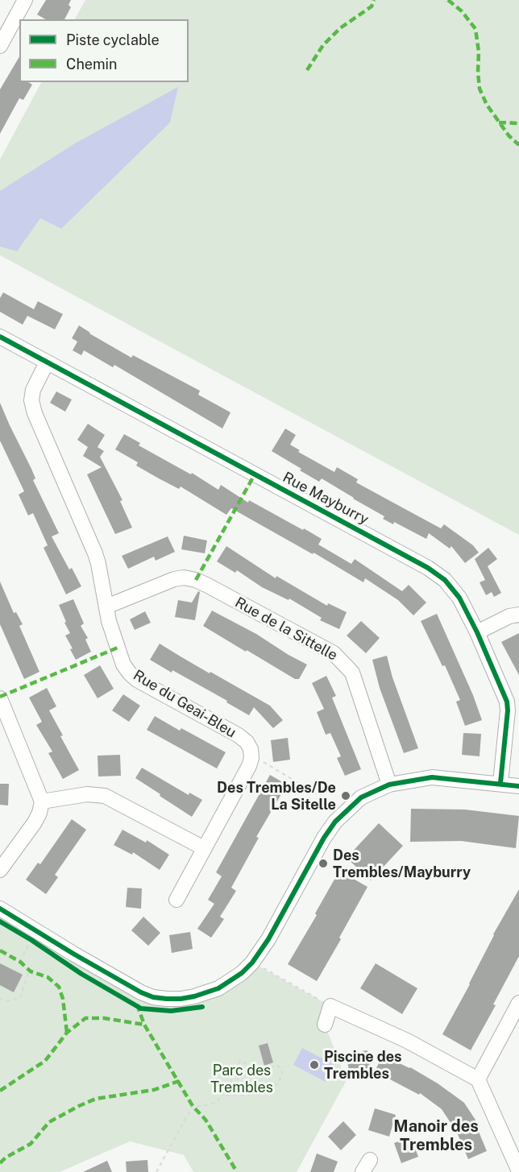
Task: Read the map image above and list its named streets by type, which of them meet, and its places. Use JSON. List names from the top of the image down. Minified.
{"streets":{"street":["Rue Mayburry","Rue de la Sittelle","Rue du Geai-Bleu"]},"crossings":[["Rue Mayburry","Rue du Geai-Bleu"],["Rue de la Sittelle","Rue du Geai-Bleu"]],"districts":["Manoir des Trembles"],"parks":["Parc des Trembles"],"places":["Des Trembles/De La Sitelle","Des Trembles/Mayburry","Piscine des Trembles"],"legend":["Piste cyclable","Chemin"]}
